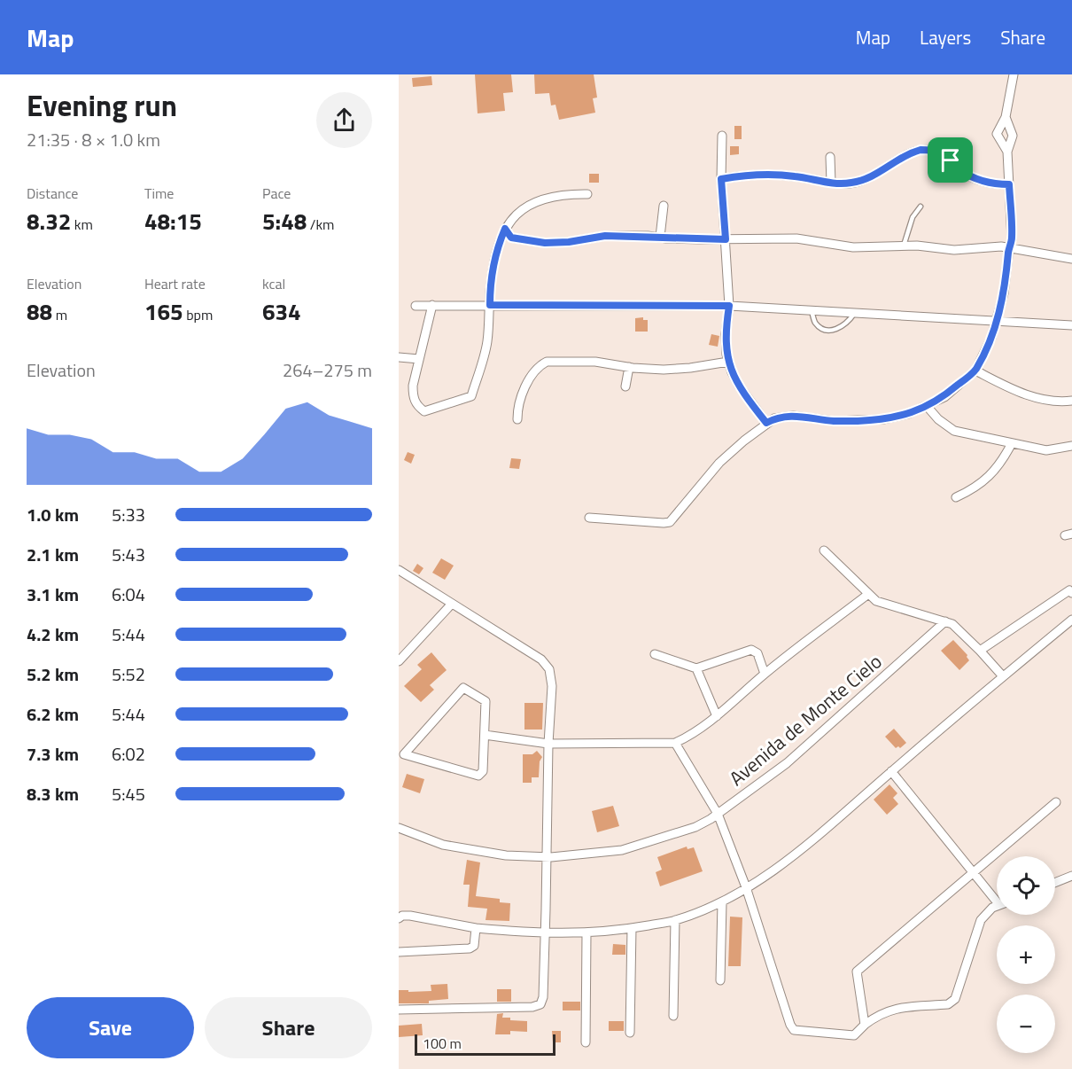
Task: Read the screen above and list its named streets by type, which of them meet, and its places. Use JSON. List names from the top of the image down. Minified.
{"streets":{"street":["Avenida de Monte Cielo"]},"scale_bar":"100 m","page":{"header":"Map","nav":["Map","Layers","Share"],"heading":["Evening run","21:35 · 8 × 1.0 km"],"stats":[["Distance","8.32 km"],["Time","48:15"],["Pace","5:48 /km"],["Elevation","88 m"],["Heart rate","165 bpm"],["kcal","634"]],"chart":["Elevation","264–275 m"],"list":[{"name":"1.0 km","note":"5:33"},{"name":"2.1 km","note":"5:43"},{"name":"3.1 km","note":"6:04"},{"name":"4.2 km","note":"5:44"},{"name":"5.2 km","note":"5:52"},{"name":"6.2 km","note":"5:44"},{"name":"7.3 km","note":"6:02"},{"name":"8.3 km","note":"5:45"}],"map_buttons":["+","−"],"buttons":["Save","Share"],"scale":"100 m"}}
